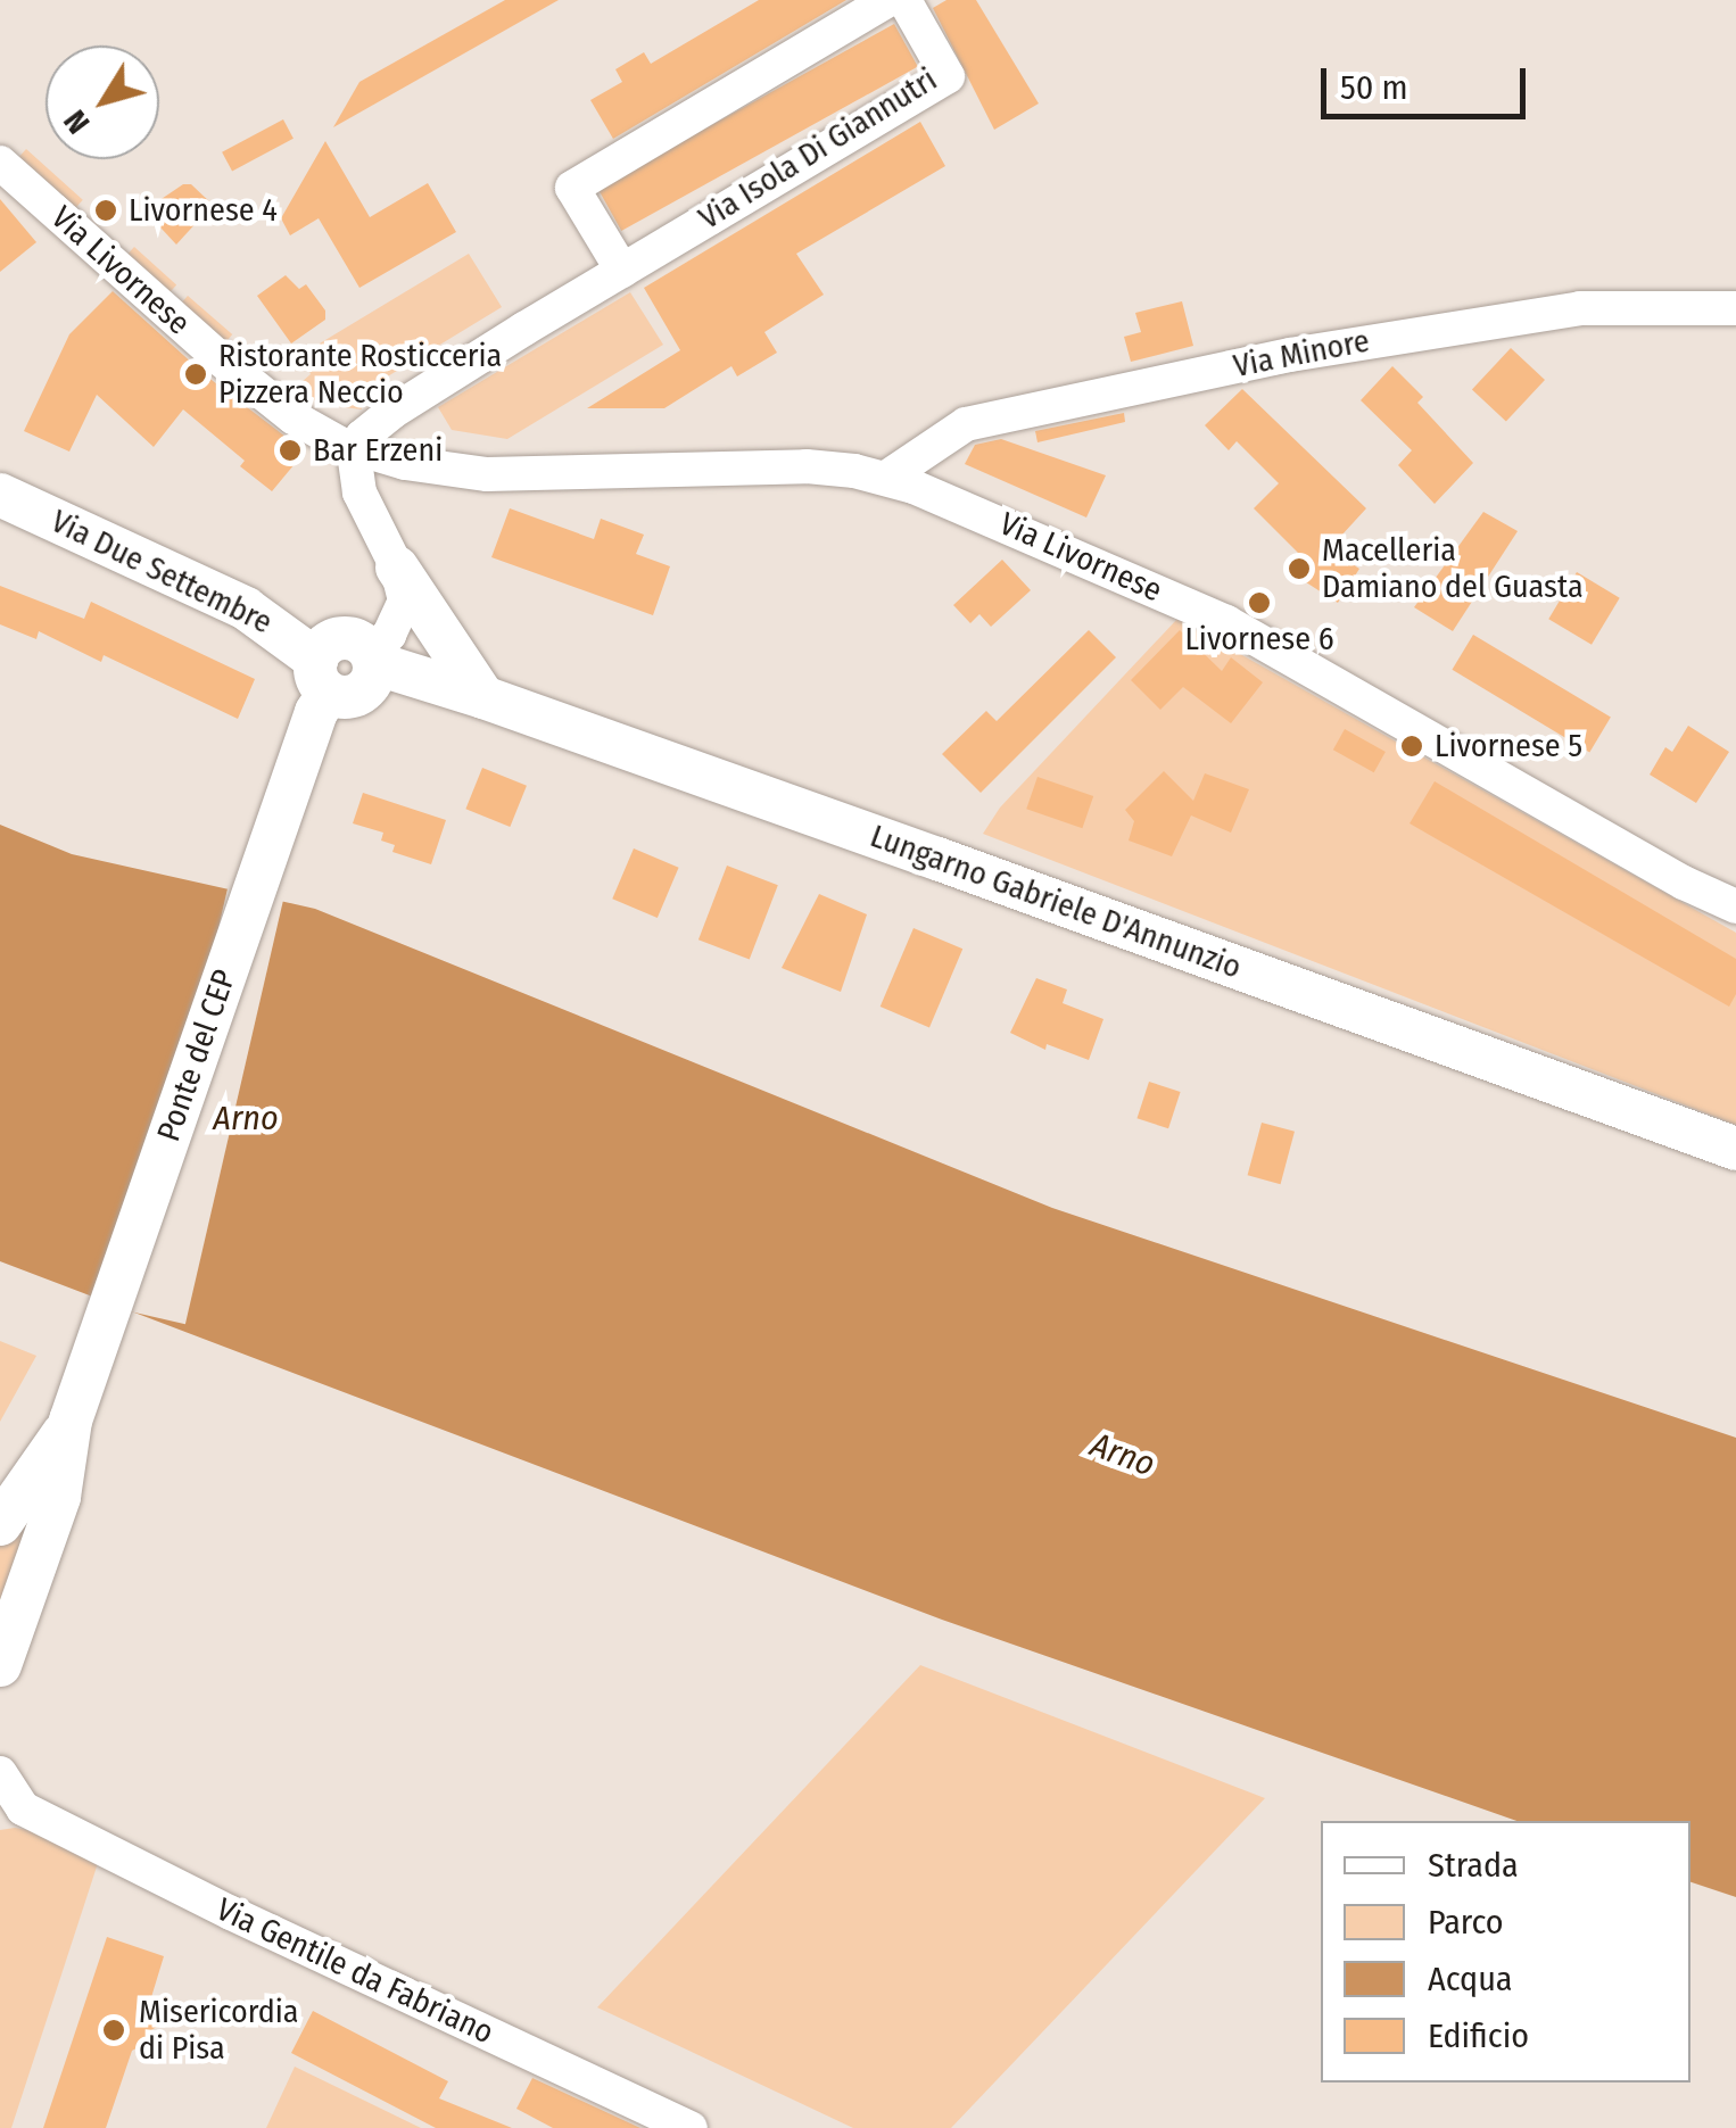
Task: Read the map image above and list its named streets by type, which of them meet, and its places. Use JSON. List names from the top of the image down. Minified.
{"streets":{"main road":["Via Due Settembre","Lungarno Gabriele D'Annunzio","Ponte del CEP"],"street":["Via Isola Di Giannutri","Via Livornese","Via Minore","Via Gentile da Fabriano"]},"crossings":[["Via Isola Di Giannutri","Via Livornese"],["Via Livornese","Via Minore"],["Via Due Settembre","Ponte del CEP"]],"water":["Arno"],"places":["Livornese 4","Ristorante Rosticceria Pizzera Neccio","Bar Erzeni","Macelleria Damiano del Guasta","Livornese 6","Livornese 5","Misericordia di Pisa"],"legend":["Strada","Parco","Acqua","Edificio"],"scale_bar":"50 m","north":"bottom left"}
